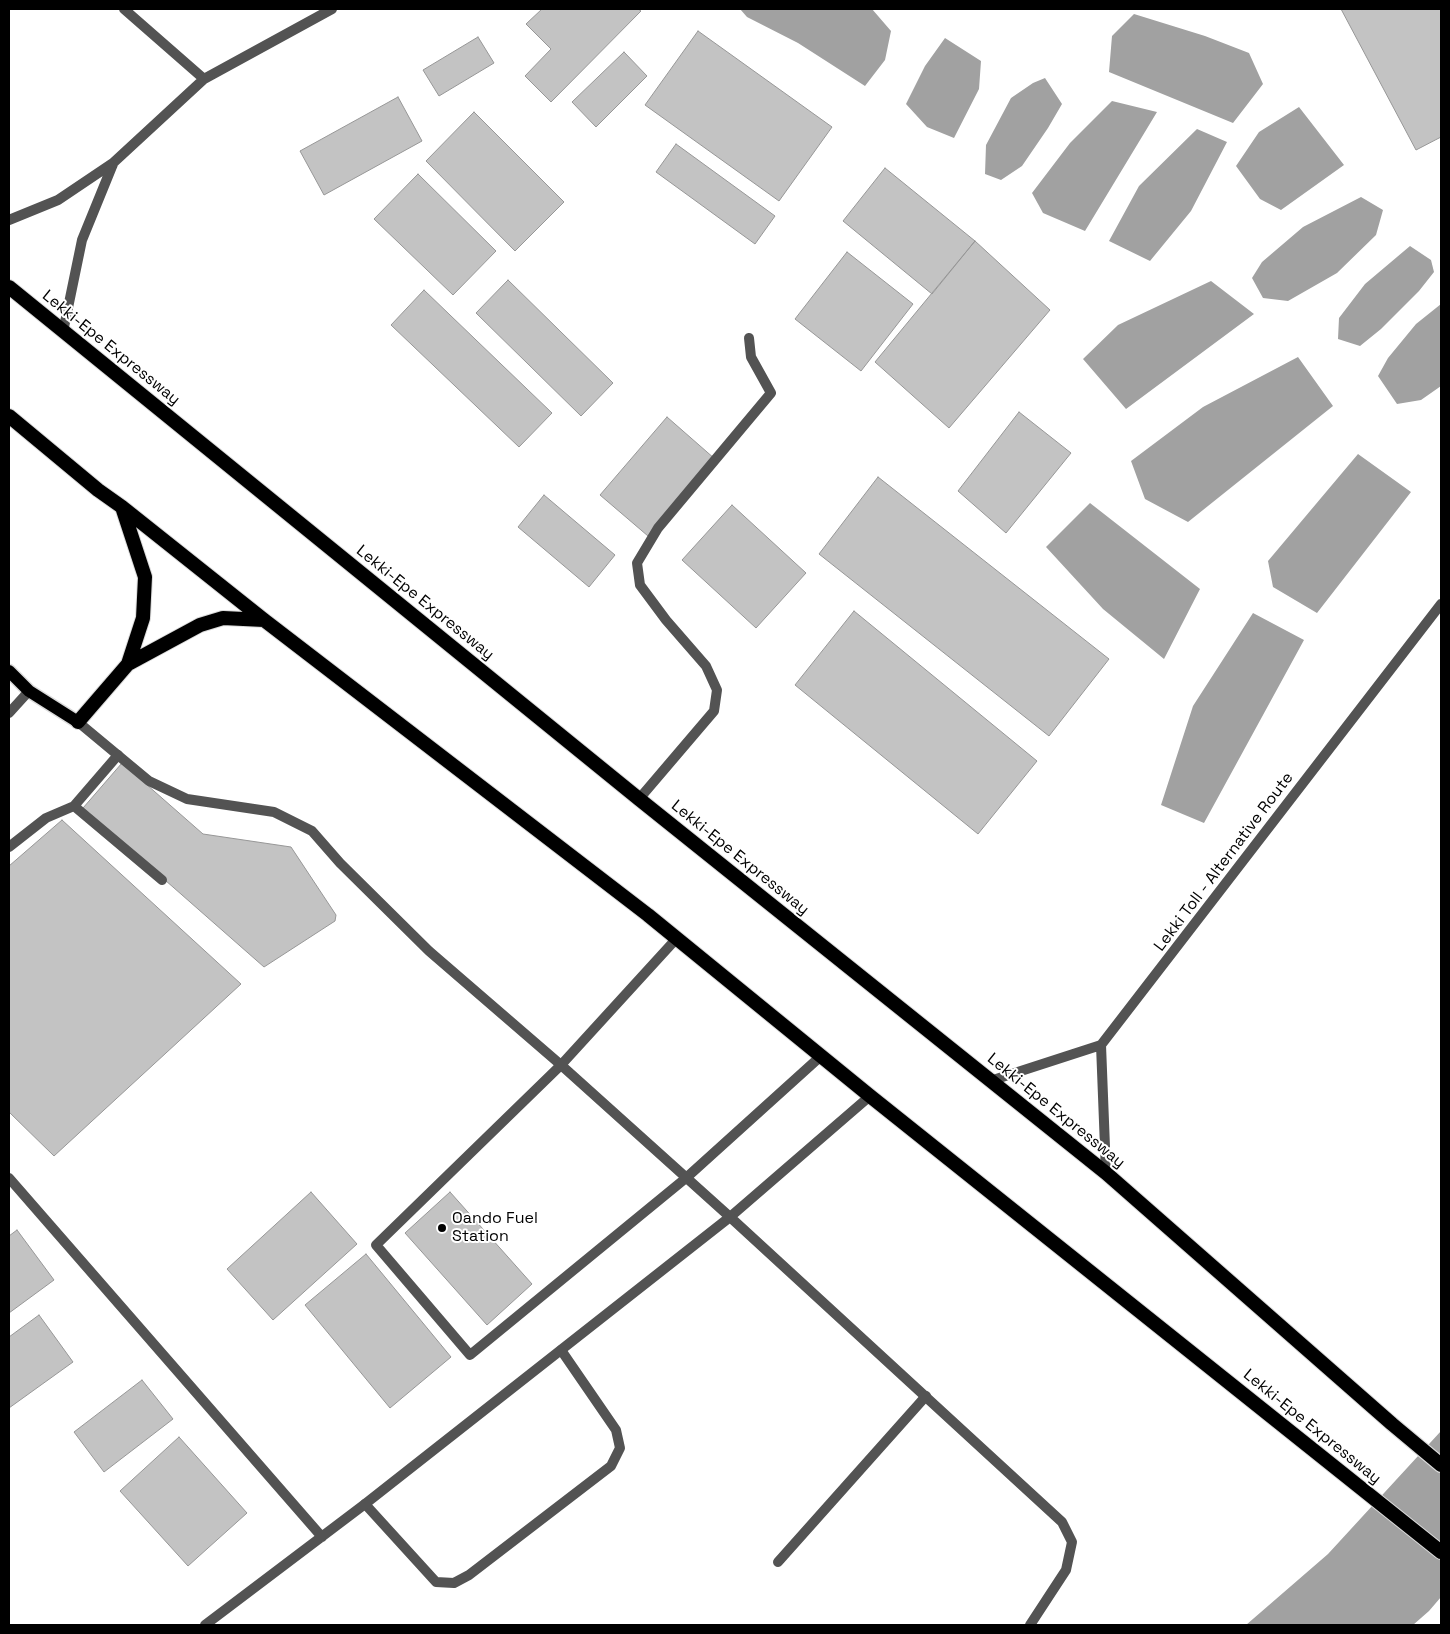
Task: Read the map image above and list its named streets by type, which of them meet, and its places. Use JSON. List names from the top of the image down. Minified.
{"streets":{"highway":["Lekki-Epe Expressway"],"street":["Lekki Toll - Alternative Route"]},"places":["Oando Fuel Station"]}
